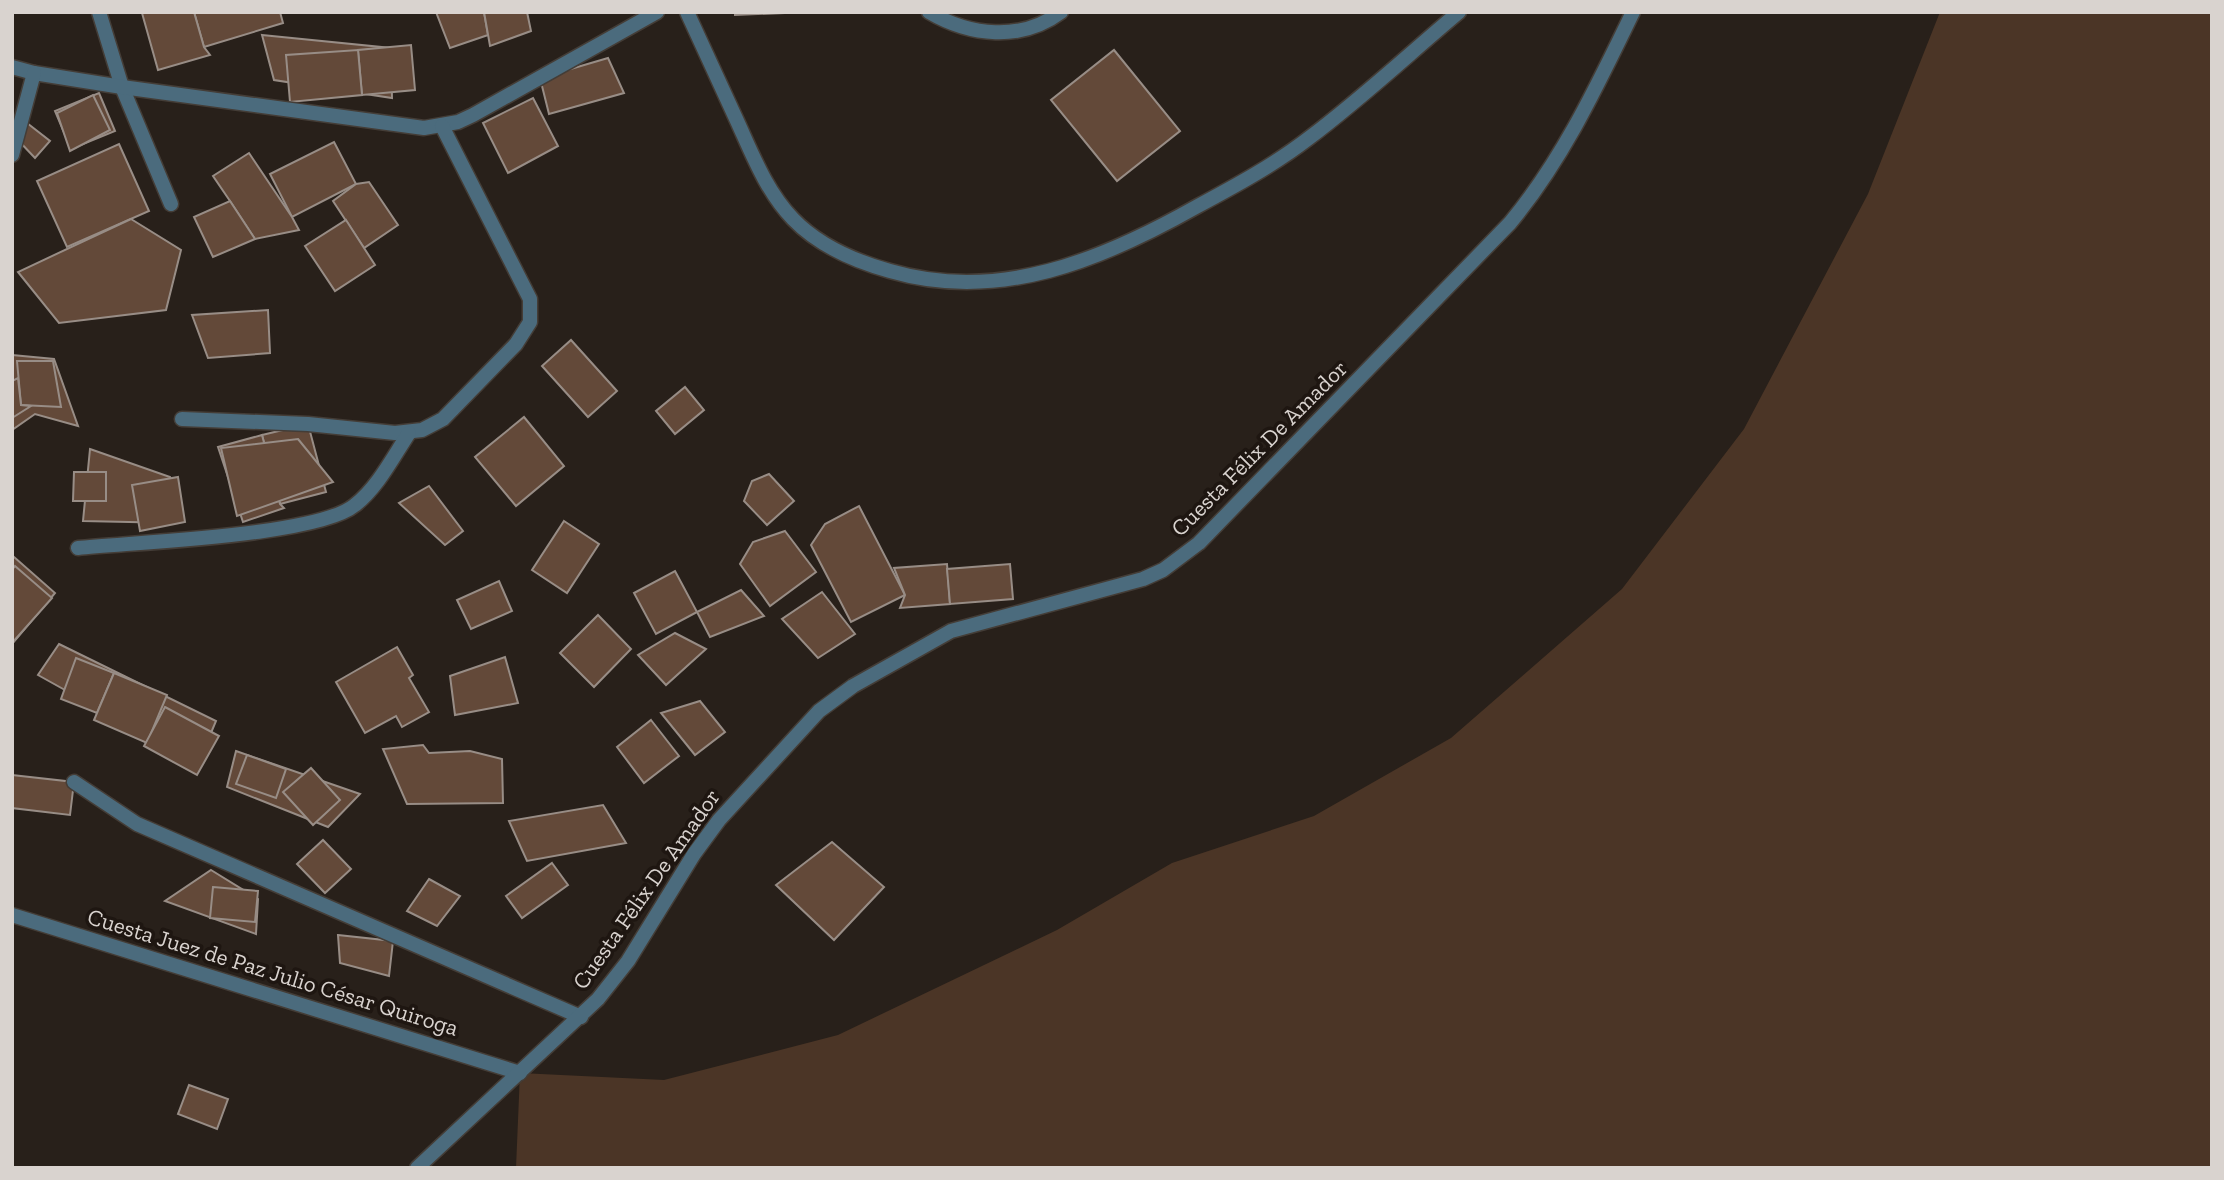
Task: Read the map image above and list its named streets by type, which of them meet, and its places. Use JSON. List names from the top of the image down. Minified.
{"streets":{"street":["Cuesta Félix De Amador","Cuesta Juez de Paz Julio César Quiroga"]},"crossings":[["Cuesta Félix De Amador","Cuesta Juez de Paz Julio César Quiroga"]]}
